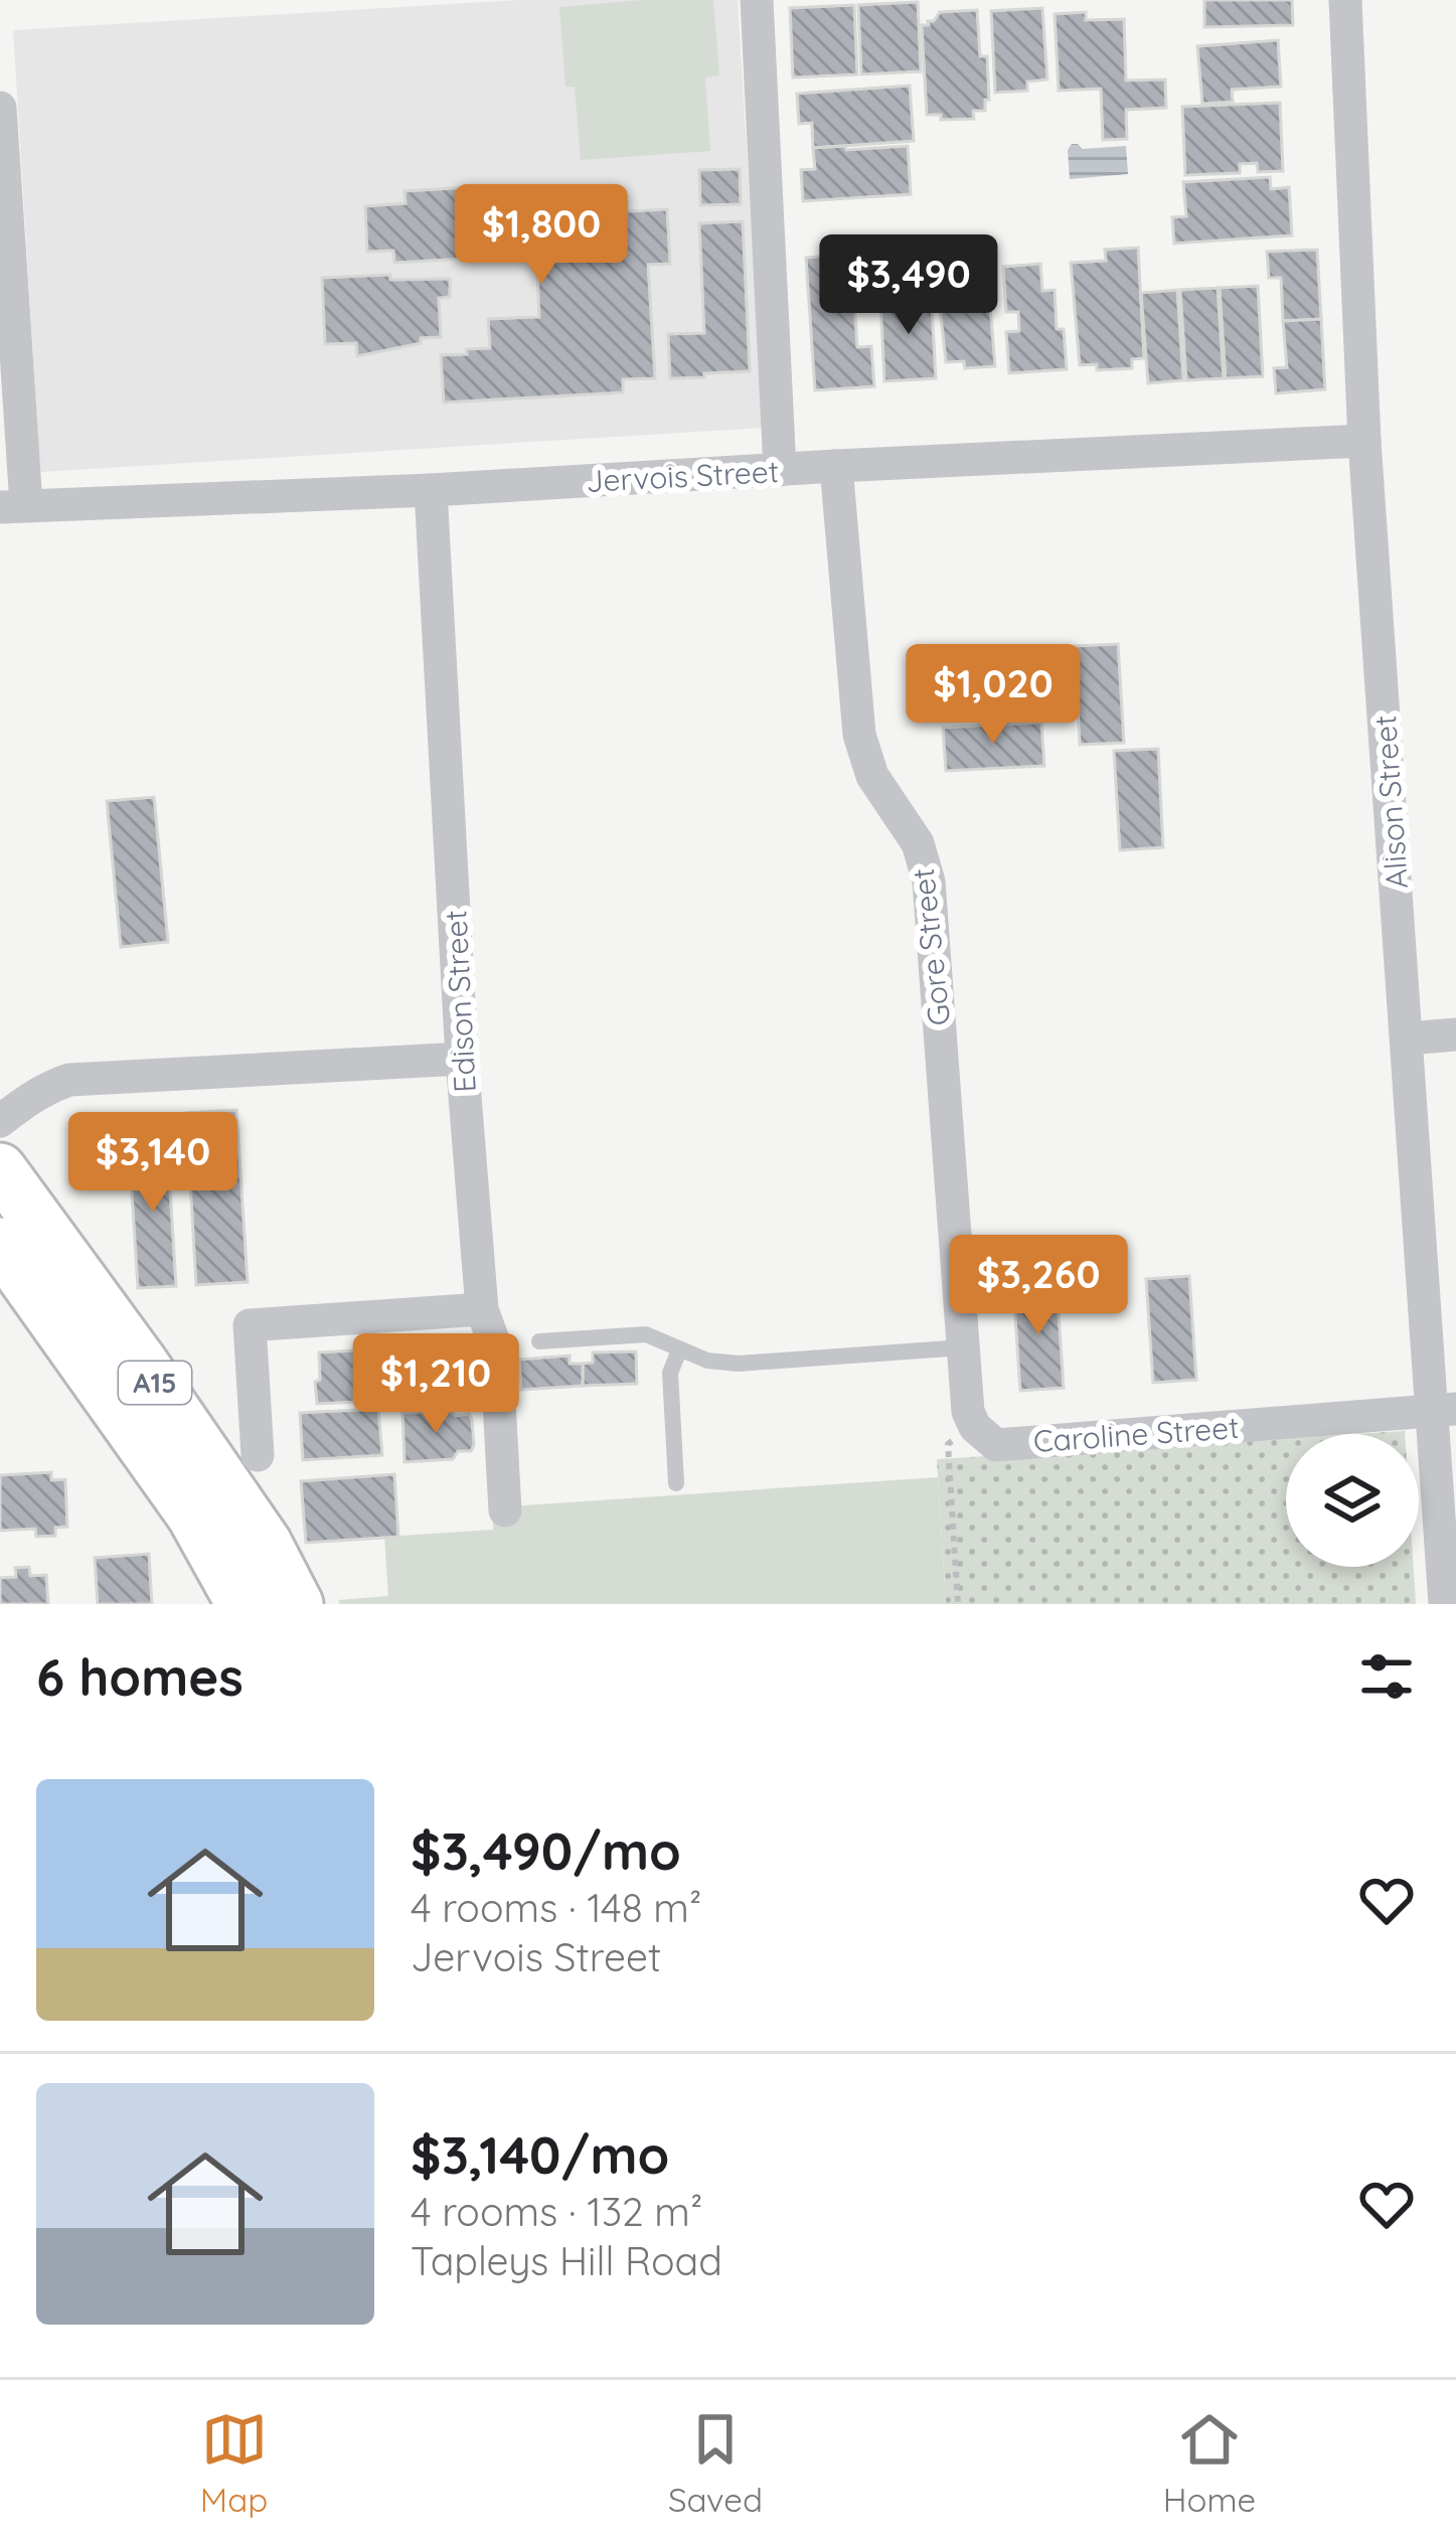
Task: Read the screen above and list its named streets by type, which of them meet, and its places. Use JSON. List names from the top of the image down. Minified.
{"streets":{"main road":["A15"],"street":["Jervois Street","Alison Street","Gore Street","Edison Street","Caroline Street"]},"crossings":[["Jervois Street","Alison Street"],["Jervois Street","Gore Street"],["Jervois Street","Edison Street"],["Alison Street","Caroline Street"],["Gore Street","Caroline Street"]],"page":{"price":["$1,800","$3,490","$1,020","$3,140","$3,260","$1,210"],"heading":"6 homes","list":[{"name":"$3,490/mo","note":"4 rooms · 148 m² · Jervois Street"},{"name":"$3,140/mo","note":"4 rooms · 132 m² · Tapleys Hill Road"}],"tabs":["Map","Saved","Home"]}}
